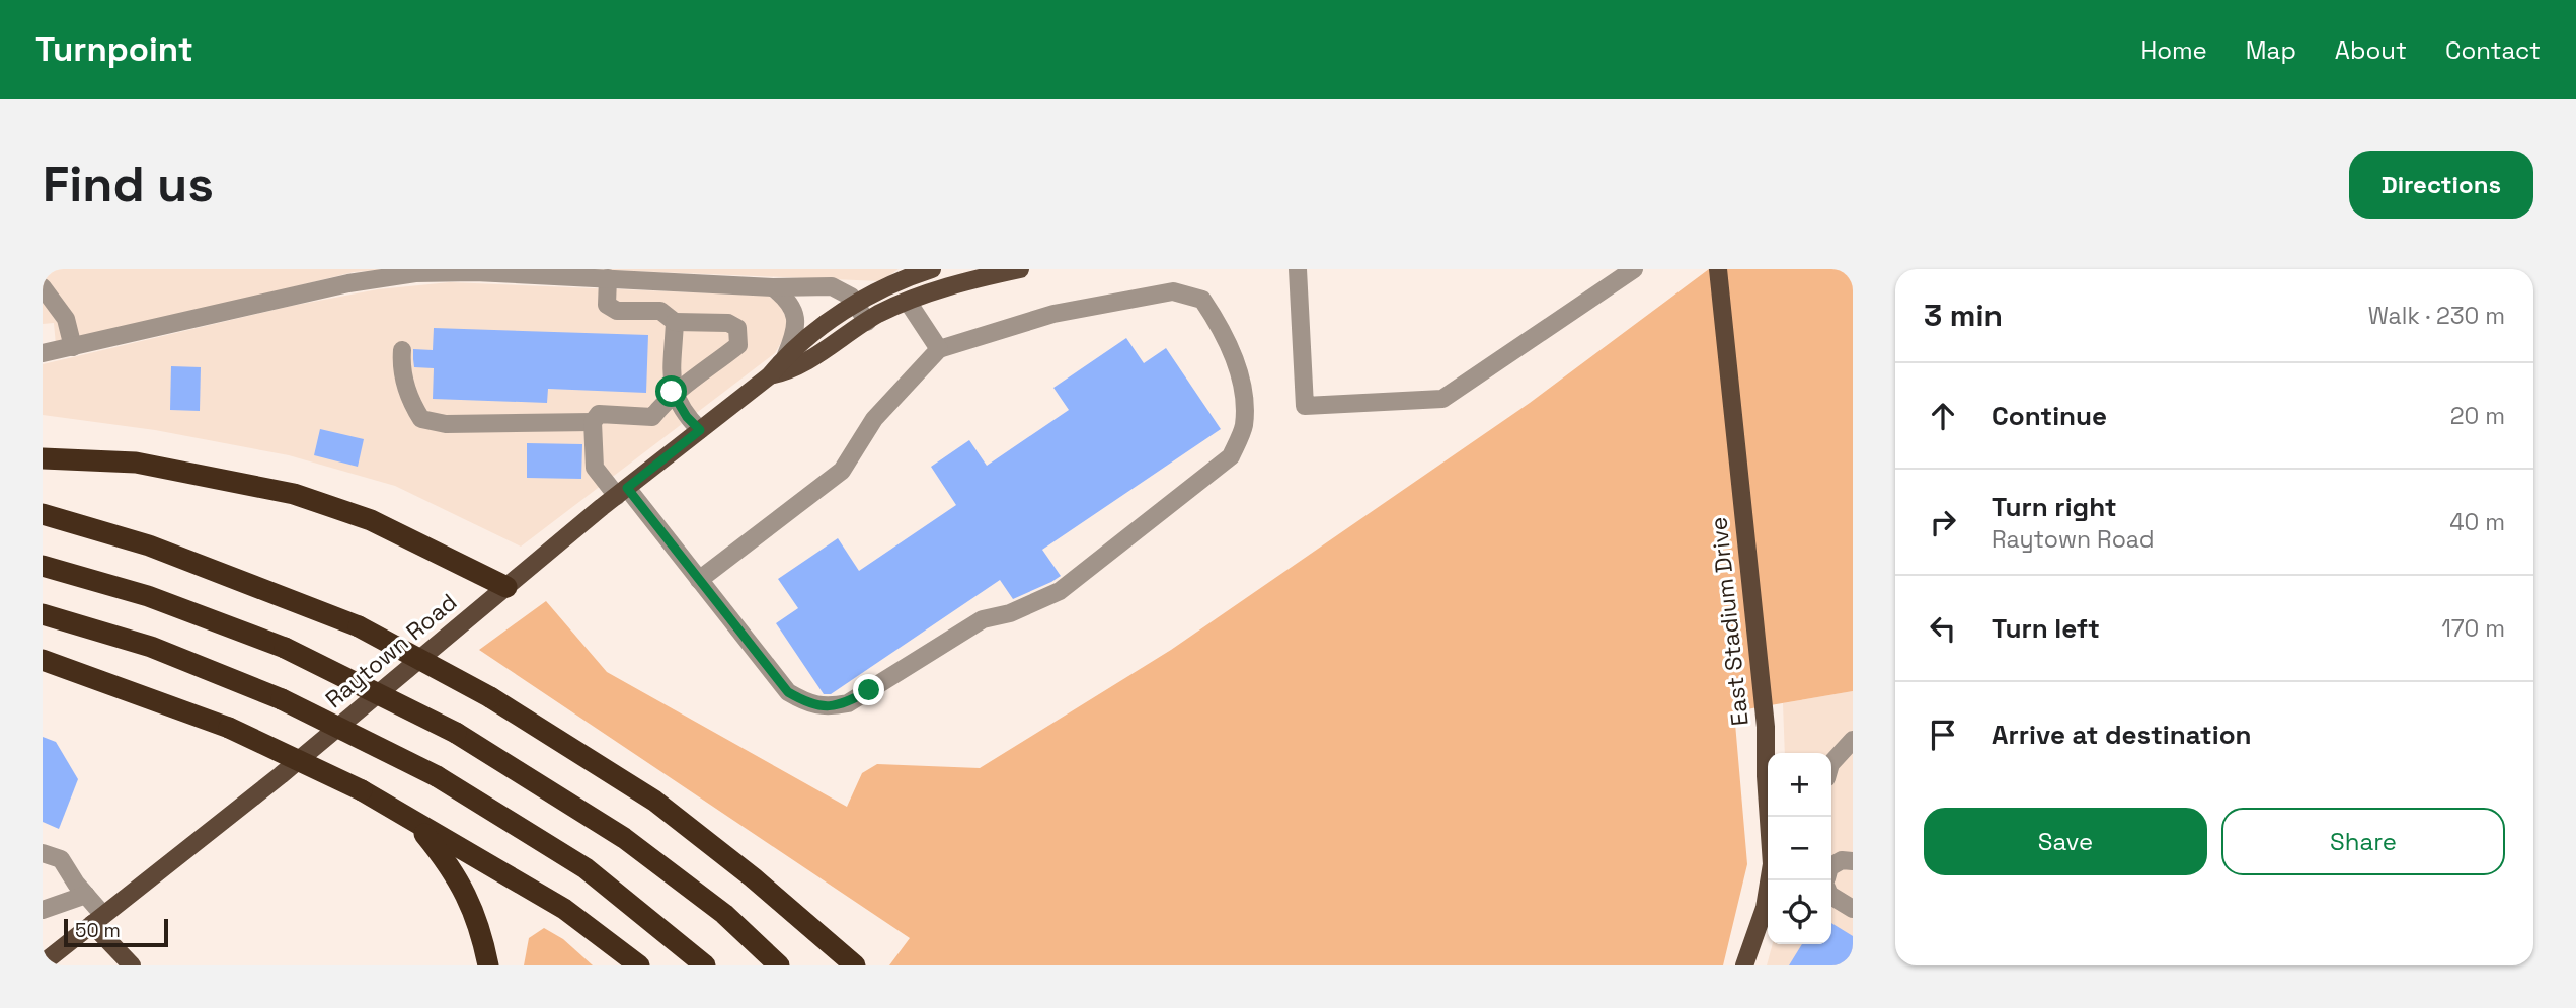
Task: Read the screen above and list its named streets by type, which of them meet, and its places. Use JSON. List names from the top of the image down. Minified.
{"streets":{"main road":["East Stadium Drive","Raytown Road"]},"scale_bar":"50 m","page":{"header":"Turnpoint","nav":["Home","Map","About","Contact"],"buttons":["Directions",["Save","Share"]],"title":"Find us","heading":["3 min","Walk · 230 m"],"list":[["Continue","20 m"],["Turn right","Raytown Road","40 m"],["Turn left","170 m"],"Arrive at destination"],"map_buttons":["+","−"],"scale":"50 m"}}
